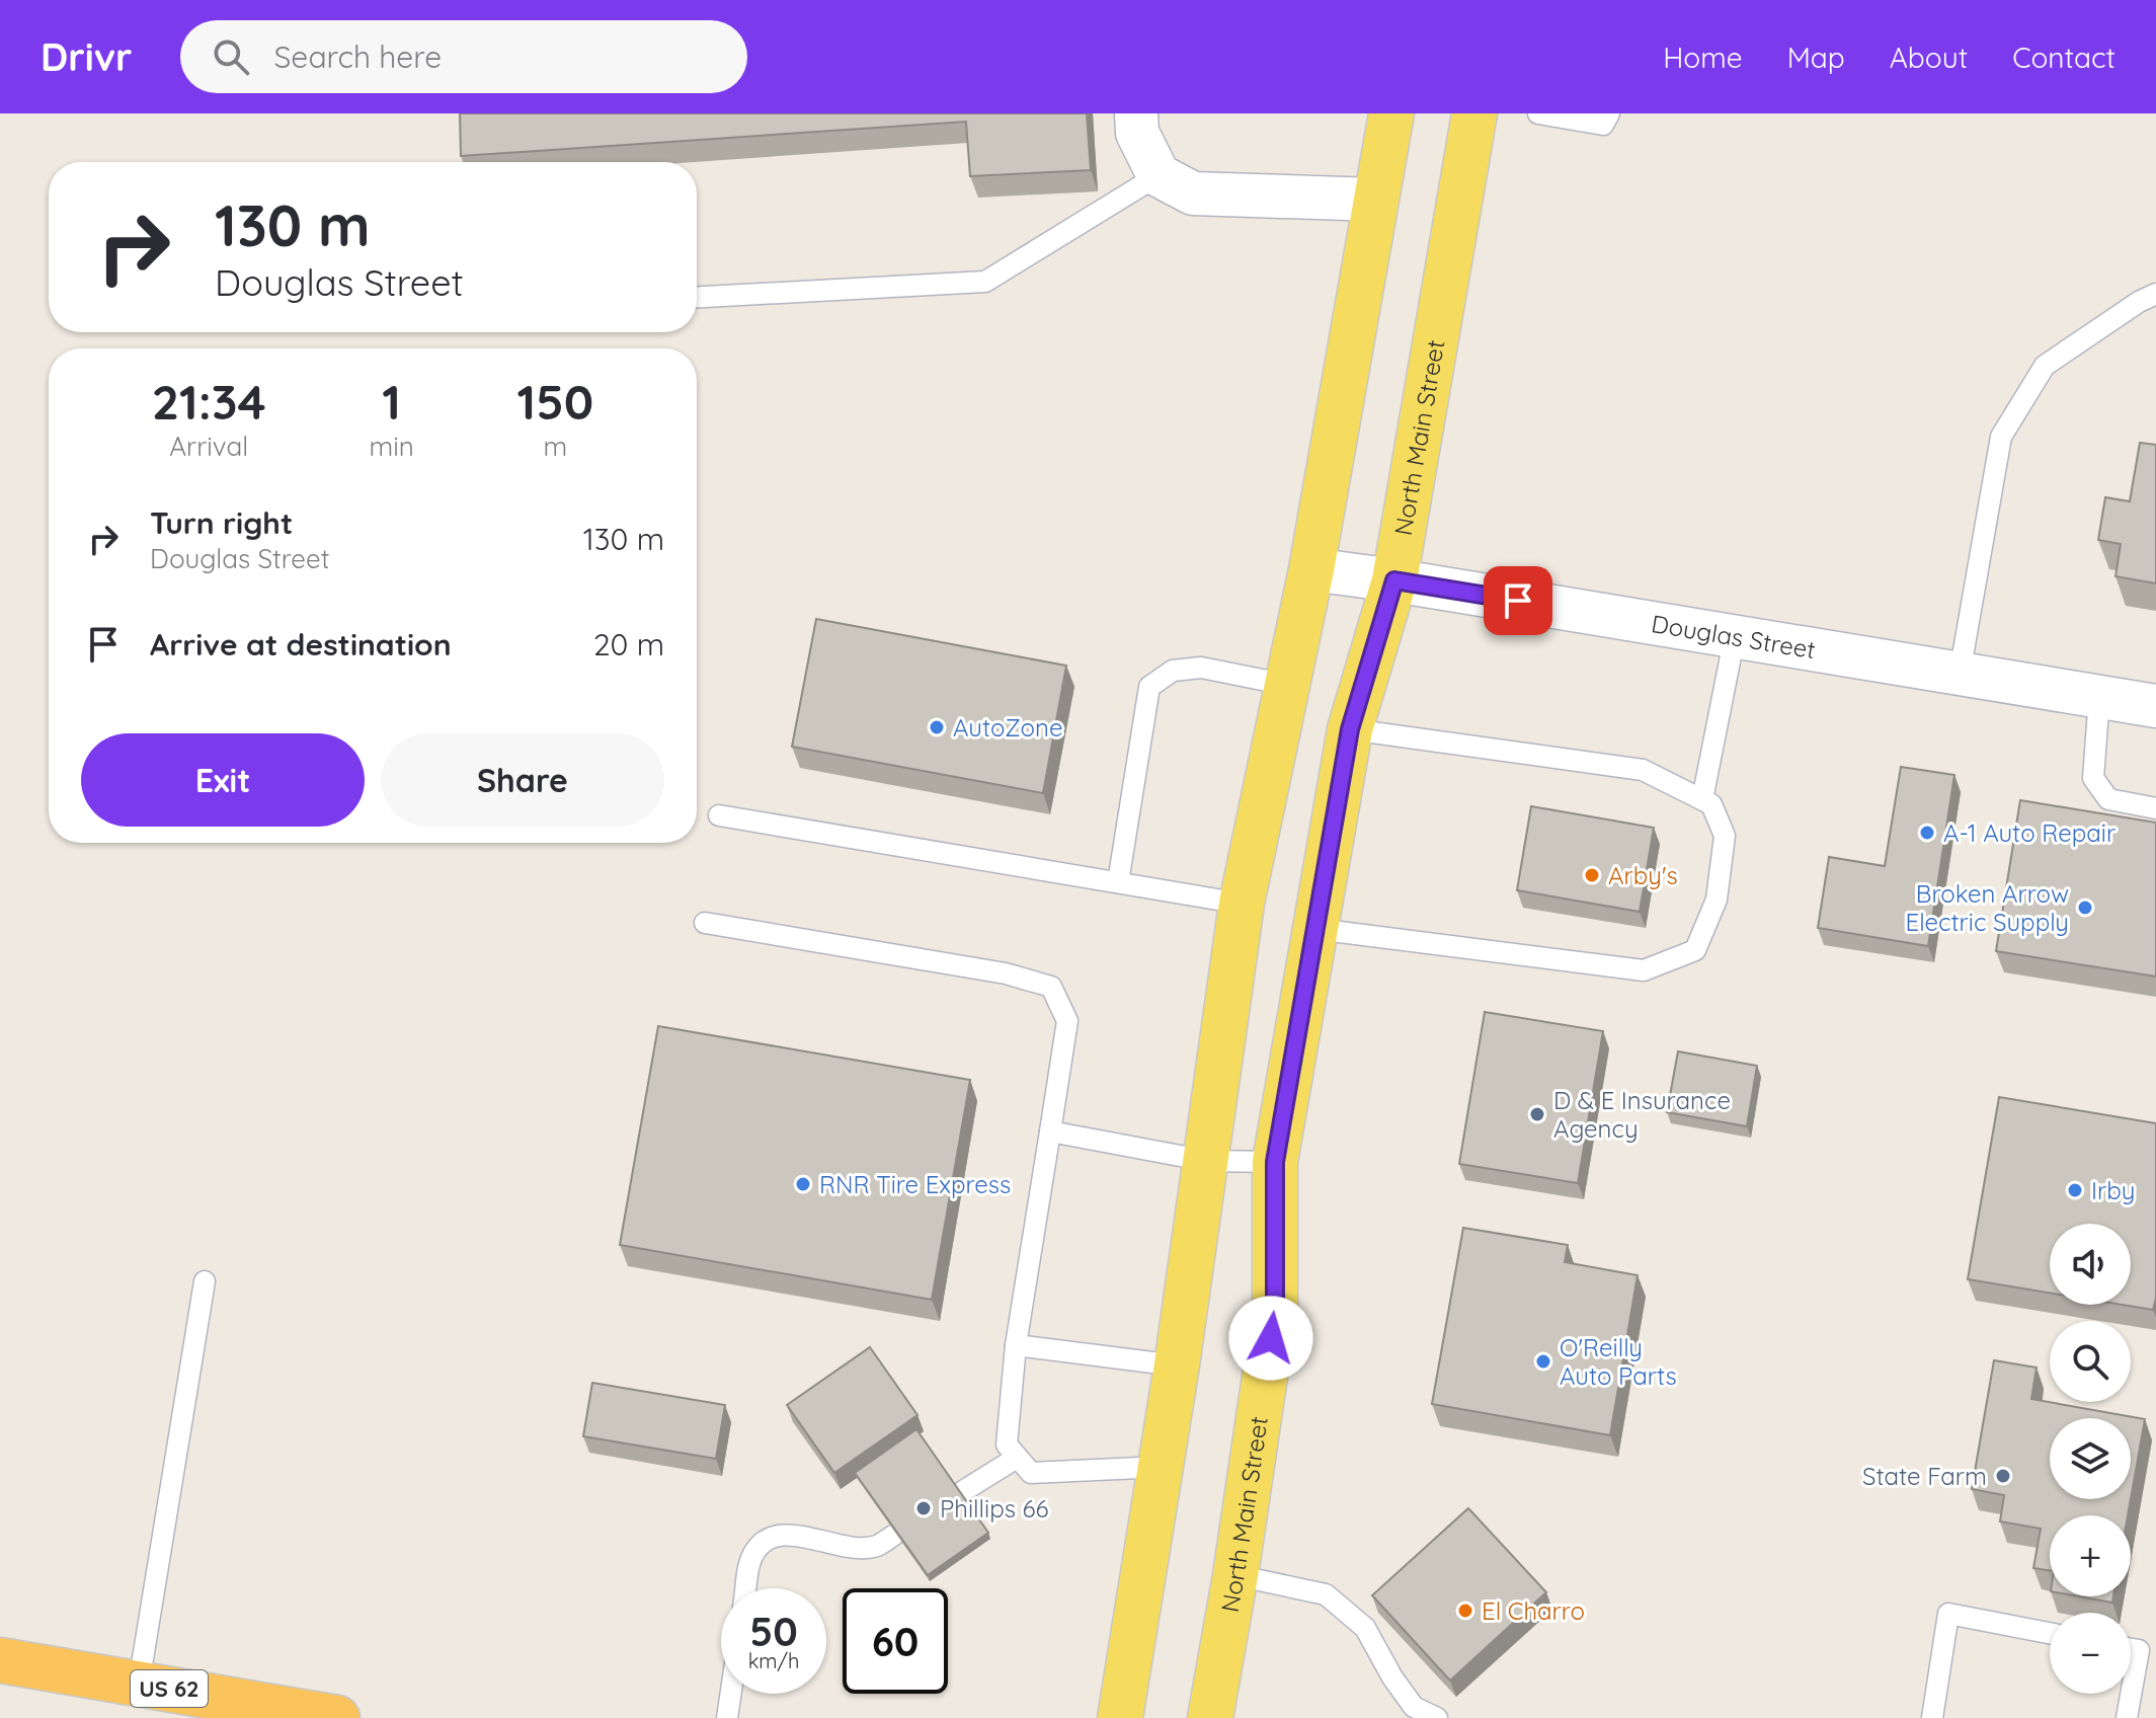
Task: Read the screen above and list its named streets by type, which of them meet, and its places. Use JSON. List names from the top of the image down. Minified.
{"streets":{"highway":["US 62"],"main road":["North Main Street"],"street":["Douglas Street"]},"crossings":[["North Main Street","Douglas Street"]],"places":["AutoZone","A-1 Auto Repair","Arby's","Broken Arrow Electric Supply","D & E Insurance Agency","RNR Tire Express","Irby","O'Reilly Auto Parts","State Farm","Phillips 66","El Charro"],"page":{"header":"Drivr","search":"Search here","nav":["Home","Map","About","Contact"],"turn":["130 m","Douglas Street"],"eta":["21:34","Arrival","1","min","150","m"],"list":[{"name":"Turn right","note":"Douglas Street","value":"130 m"},{"name":"Arrive at destination","value":"20 m"}],"buttons":["Exit","Share"],"map_buttons":["+","−"],"speed":"50 km/h","limit":"60"}}
